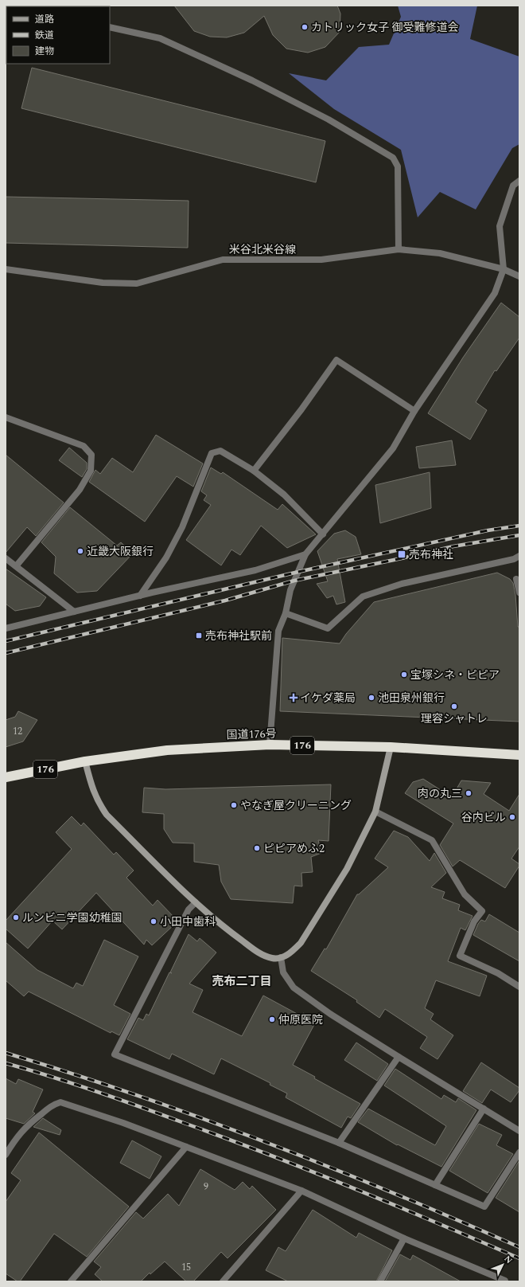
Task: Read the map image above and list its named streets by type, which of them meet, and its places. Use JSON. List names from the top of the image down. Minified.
{"streets":{"highway":["国道176号","176"],"street":["米谷北米谷線"]},"districts":["売布二丁目"],"places":{"other":["カトリック女子 御受難修道会","近畿大阪銀行","宝塚シネ・ピピア","池田泉州銀行","理容シャトレ","肉の丸三","やなぎ屋クリーニング","谷内ビル","ピピアめふ2","ルンビニ学園幼稚園","小田中歯科","仲原医院"],"transit":["売布神社","売布神社駅前"],"health":["イケダ薬局"]},"house_numbers":["12","9","15"],"legend":["道路","鉄道","建物"],"north":"top right"}
